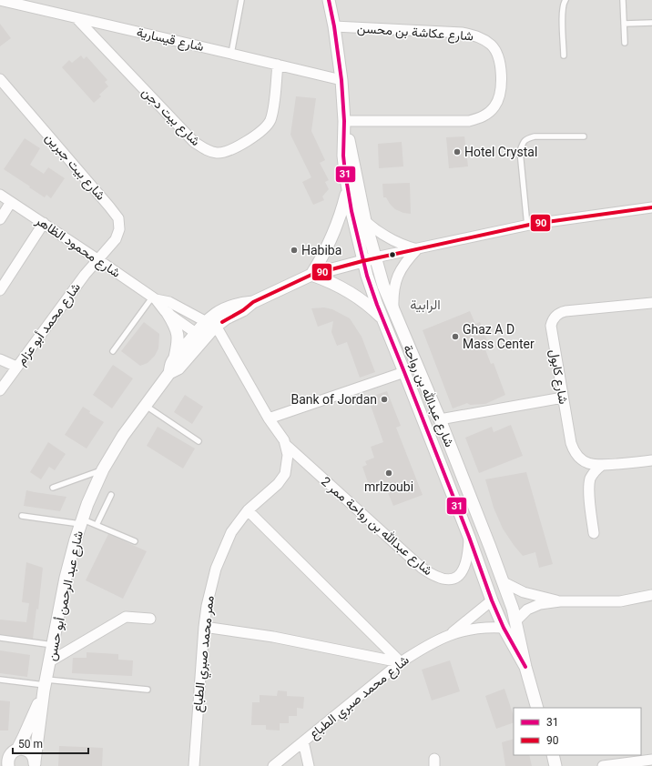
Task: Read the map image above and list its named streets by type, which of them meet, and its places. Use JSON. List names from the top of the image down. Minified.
{"streets":{"street":["شارع عكاشة بن محسن","شارع قيسارية","شارع بيت دجن","شارع بيت جبرين","شارع محمود الظاهر","شارع محمد أبو عزام","شارع كابول","شارع عبدالله بن رواحة","شارع عبدالله بن رواحة ممر 2","شارع عبد الرحمن أبو حسن","ممر محمد صبري الطباع","شارع محمد صبري الطباع"]},"crossings":[["شارع عكاشة بن محسن","شارع عبدالله بن رواحة"],["شارع قيسارية","شارع بيت دجن"],["شارع قيسارية","شارع عبدالله بن رواحة"],["شارع بيت جبرين","شارع محمود الظاهر"],["شارع بيت جبرين","شارع محمد أبو عزام"],["شارع محمود الظاهر","شارع محمد أبو عزام"],["شارع محمود الظاهر","شارع عبد الرحمن أبو حسن"],["شارع عبدالله بن رواحة","شارع عبدالله بن رواحة ممر 2"],["شارع عبدالله بن رواحة","شارع عبد الرحمن أبو حسن"],["شارع عبدالله بن رواحة","شارع محمد صبري الطباع"],["شارع عبدالله بن رواحة ممر 2","ممر محمد صبري الطباع"]],"districts":["الرابية"],"places":["Hotel Crystal","Habiba","Ghaz A D Mass Center","Bank of Jordan","mrlzoubi"],"lines":["transit line 31","transit line 90"],"legend":["31","90"],"scale_bar":"50 m"}
